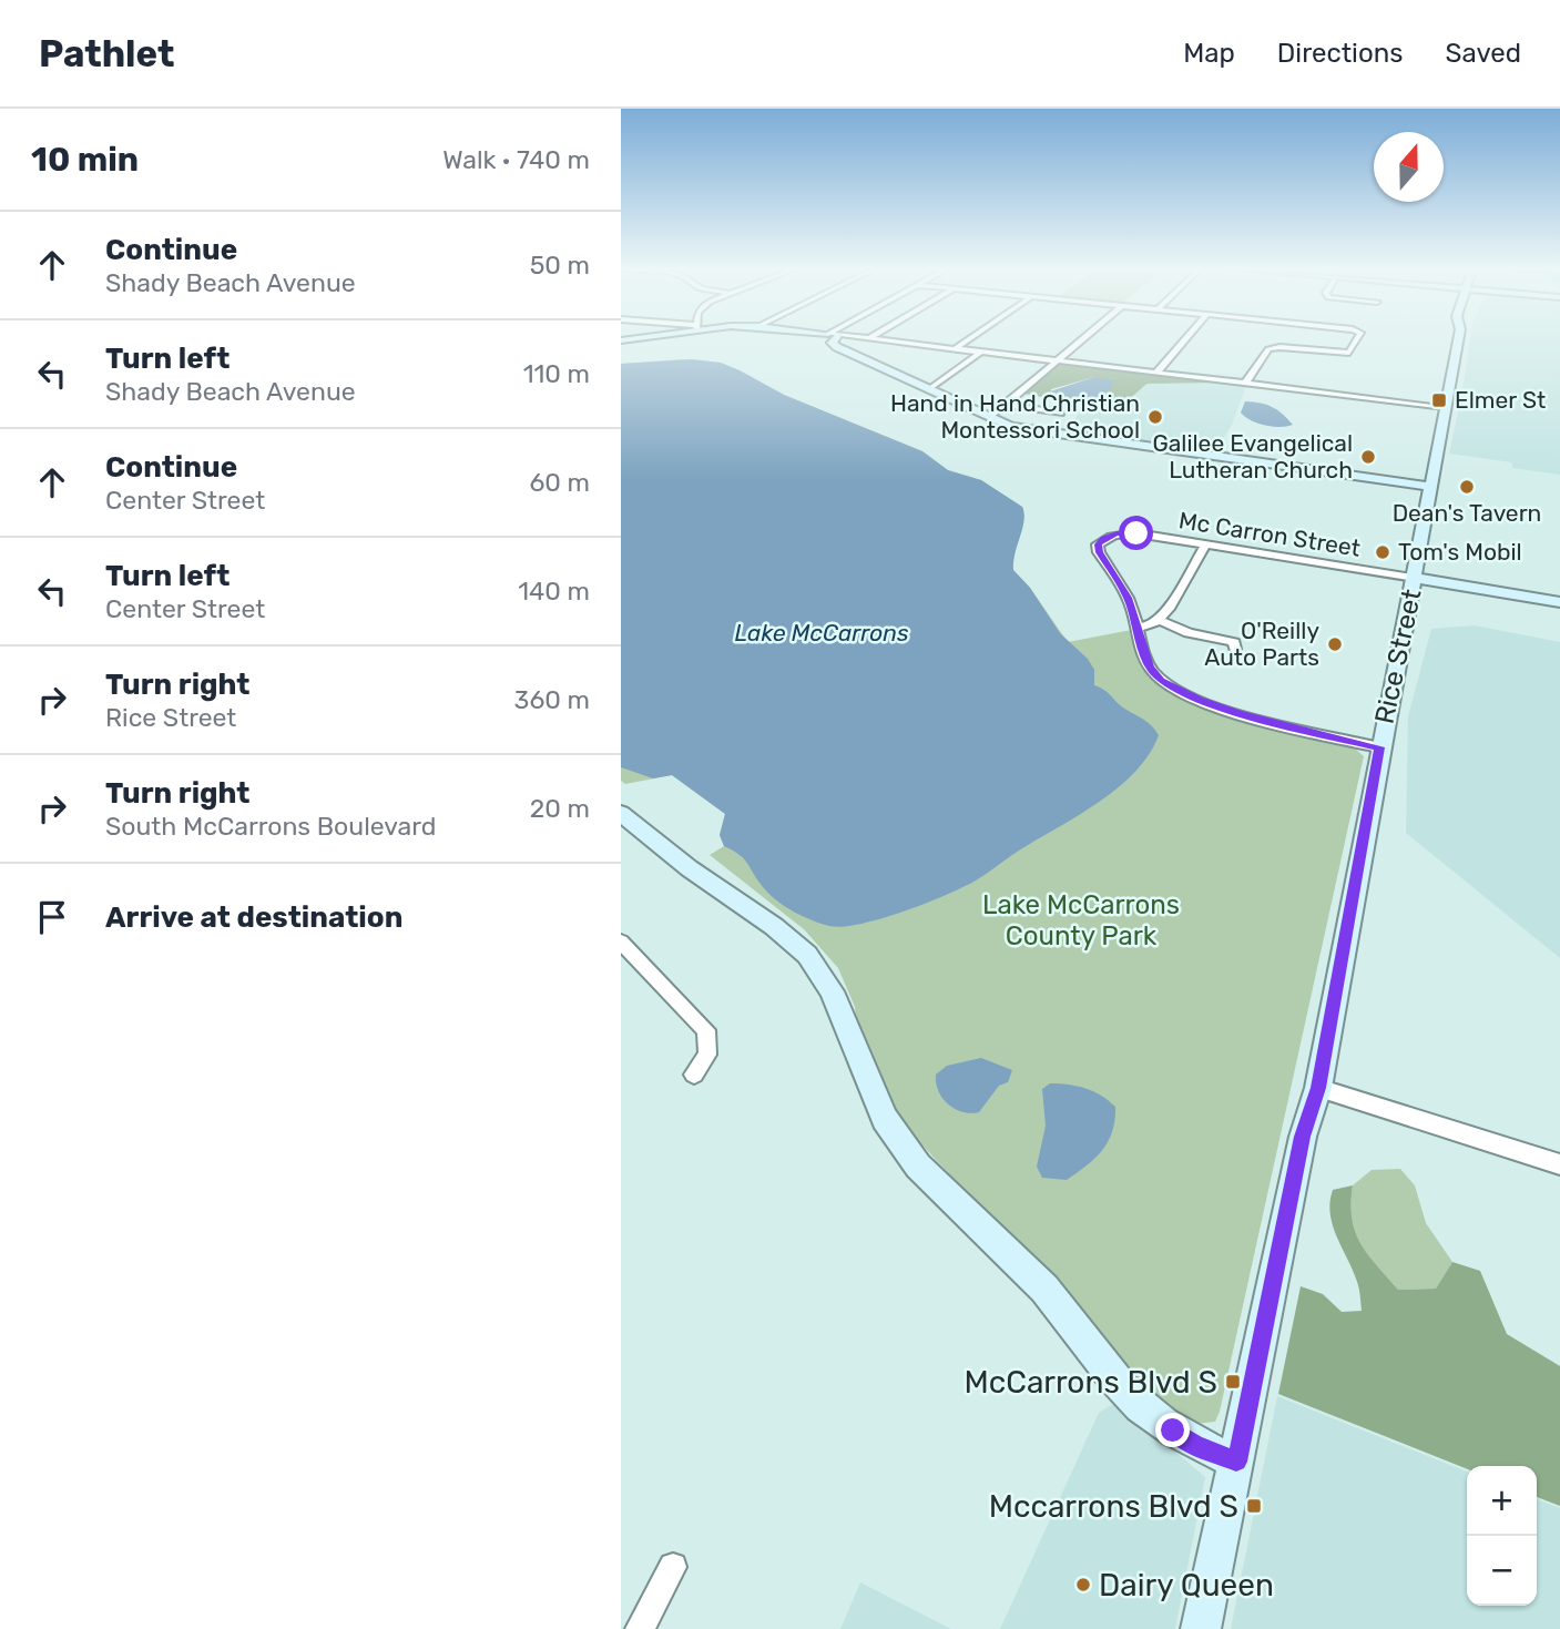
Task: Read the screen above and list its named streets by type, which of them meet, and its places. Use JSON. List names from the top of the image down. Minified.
{"streets":{"main road":["Rice Street"],"street":["Mc Carron Street"]},"crossings":[["Mc Carron Street","Rice Street"]],"water":["Lake McCarrons"],"parks":["Lake McCarrons County Park"],"places":{"transit":["Elmer St","McCarrons Blvd S","Mccarrons Blvd S"],"other":["Hand in Hand Christian Montessori School","Galilee Evangelical Lutheran Church","Dean's Tavern","Tom's Mobil","O'Reilly Auto Parts","Dairy Queen"]},"north":"top","page":{"header":"Pathlet","nav":["Map","Directions","Saved"],"heading":["10 min","Walk · 740 m"],"list":[["Continue","Shady Beach Avenue","50 m"],["Turn left","Shady Beach Avenue","110 m"],["Continue","Center Street","60 m"],["Turn left","Center Street","140 m"],["Turn right","Rice Street","360 m"],["Turn right","South McCarrons Boulevard","20 m"],"Arrive at destination"],"map_buttons":["+","−"]}}
